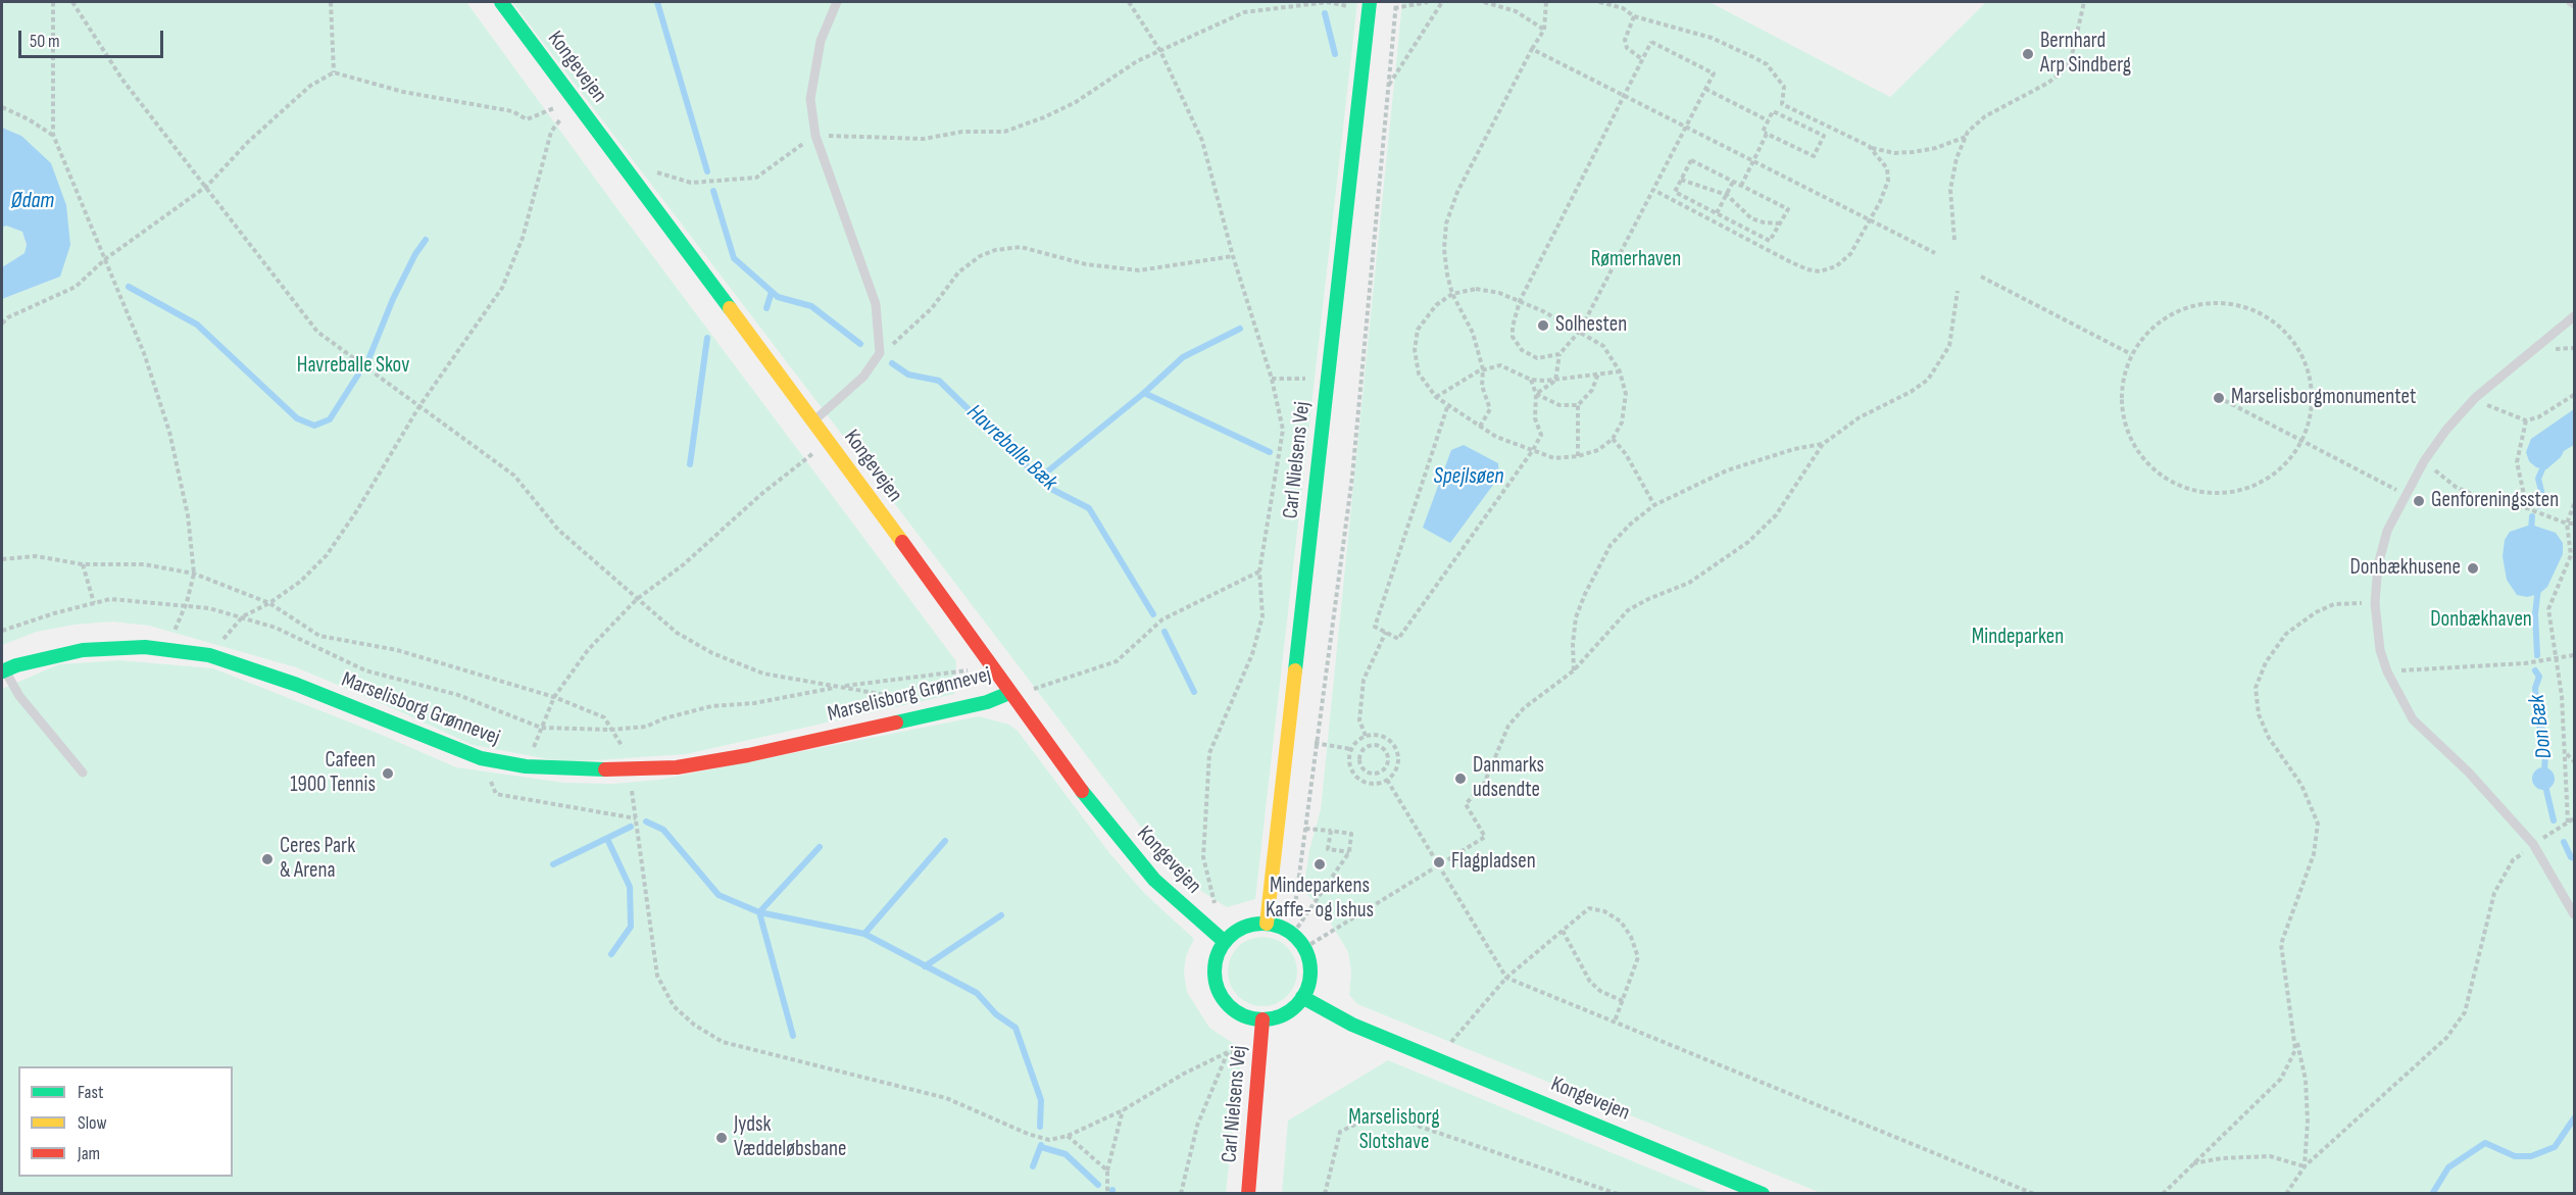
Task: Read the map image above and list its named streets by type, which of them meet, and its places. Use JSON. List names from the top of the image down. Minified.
{"streets":{"street":["Kongevejen","Carl Nielsens Vej","Marselisborg Grønnevej"]},"crossings":[["Kongevejen","Carl Nielsens Vej"],["Kongevejen","Marselisborg Grønnevej"]],"water":["Ødam","Havreballe Bæk","Spejlsøen","Don Bæk"],"parks":["Rømerhaven","Havreballe Skov","Donbækhaven","Mindeparken","Marselisborg Slotshave"],"places":["Bernhard Arp Sindberg","Solhesten","Marselisborgmonumentet","Genforeningssten","Donbækhusene","Cafeen 1900 Tennis","Danmarks udsendte","Ceres Park & Arena","Flagpladsen","Mindeparkens Kaffe- og Ishus","Jydsk Væddeløbsbane"],"legend":["Fast","Slow","Jam"],"scale_bar":"50 m"}
